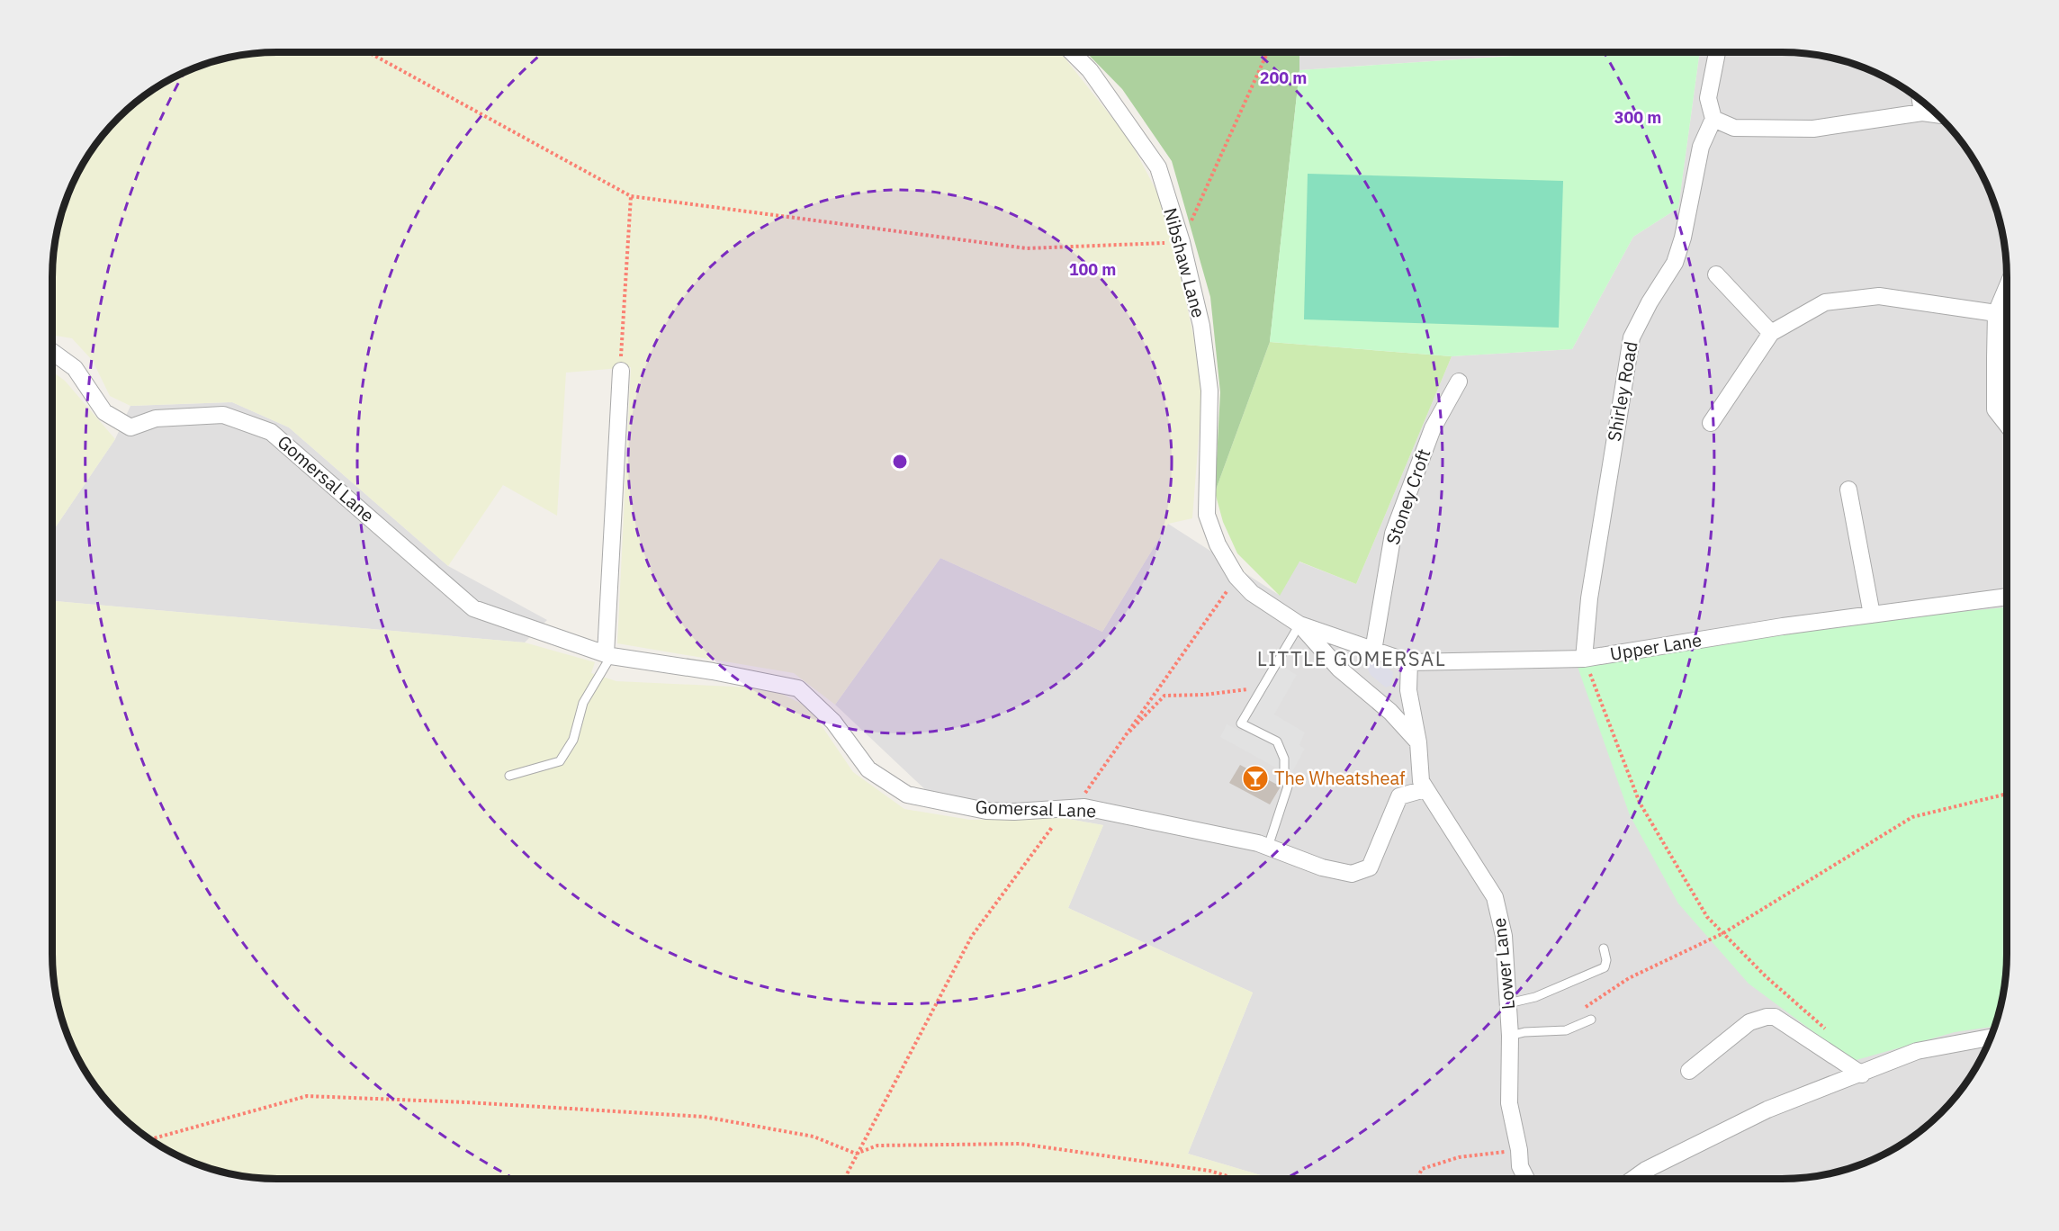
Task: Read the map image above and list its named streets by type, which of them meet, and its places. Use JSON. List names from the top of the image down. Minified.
{"streets":{"street":["Nibshaw Lane","Shirley Road","Gomersal Lane","Stoney Croft","Upper Lane","Lower Lane"]},"crossings":[["Nibshaw Lane","Upper Lane"],["Shirley Road","Upper Lane"],["Gomersal Lane","Lower Lane"],["Stoney Croft","Upper Lane"],["Upper Lane","Lower Lane"]],"districts":["LITTLE GOMERSAL"],"places":{"bar":["The Wheatsheaf"]},"rings":["200 m","300 m","100 m"]}
